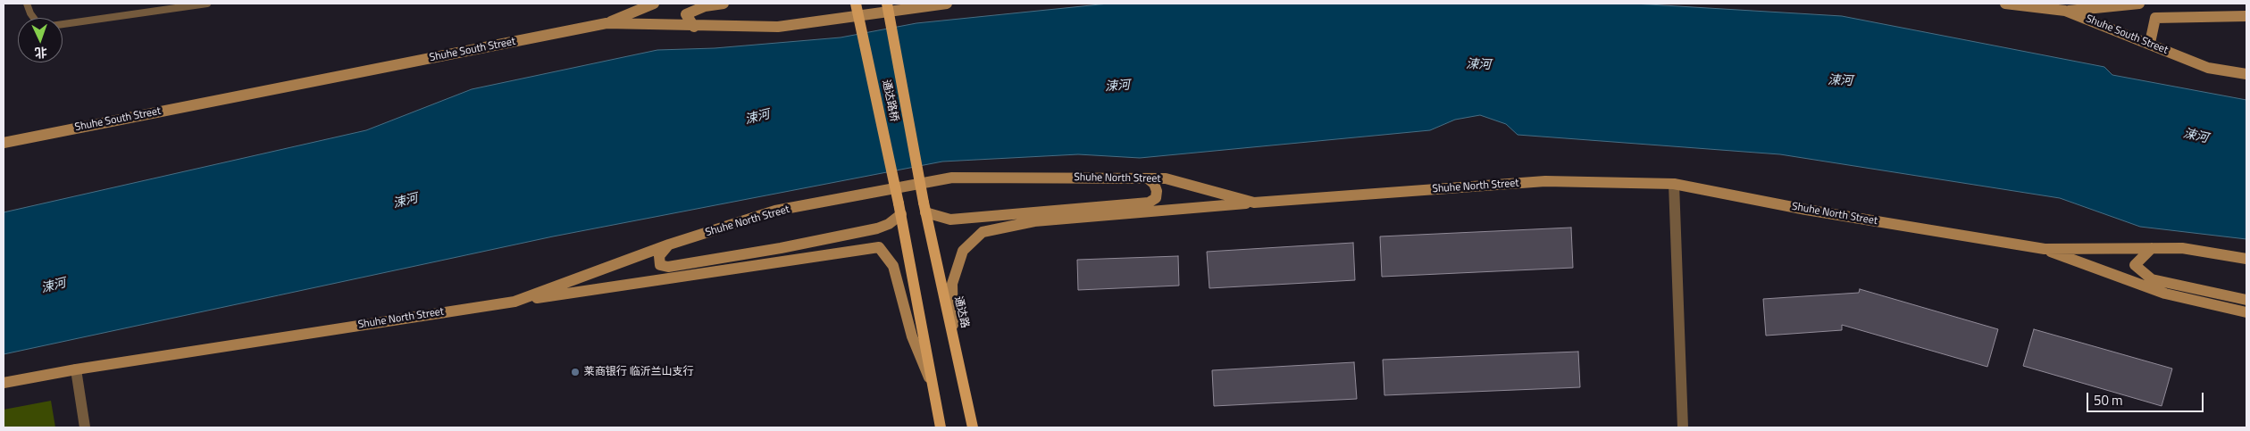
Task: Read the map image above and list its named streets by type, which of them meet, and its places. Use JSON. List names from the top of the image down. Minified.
{"streets":{"main road":["Shuhe South Street","通达路桥","Shuhe North Street","通达路"]},"crossings":[["通达路桥","通达路"]],"water":["涑河"],"places":["莱商银行 临沂兰山支行"],"scale_bar":"50 m","north":"bottom"}
